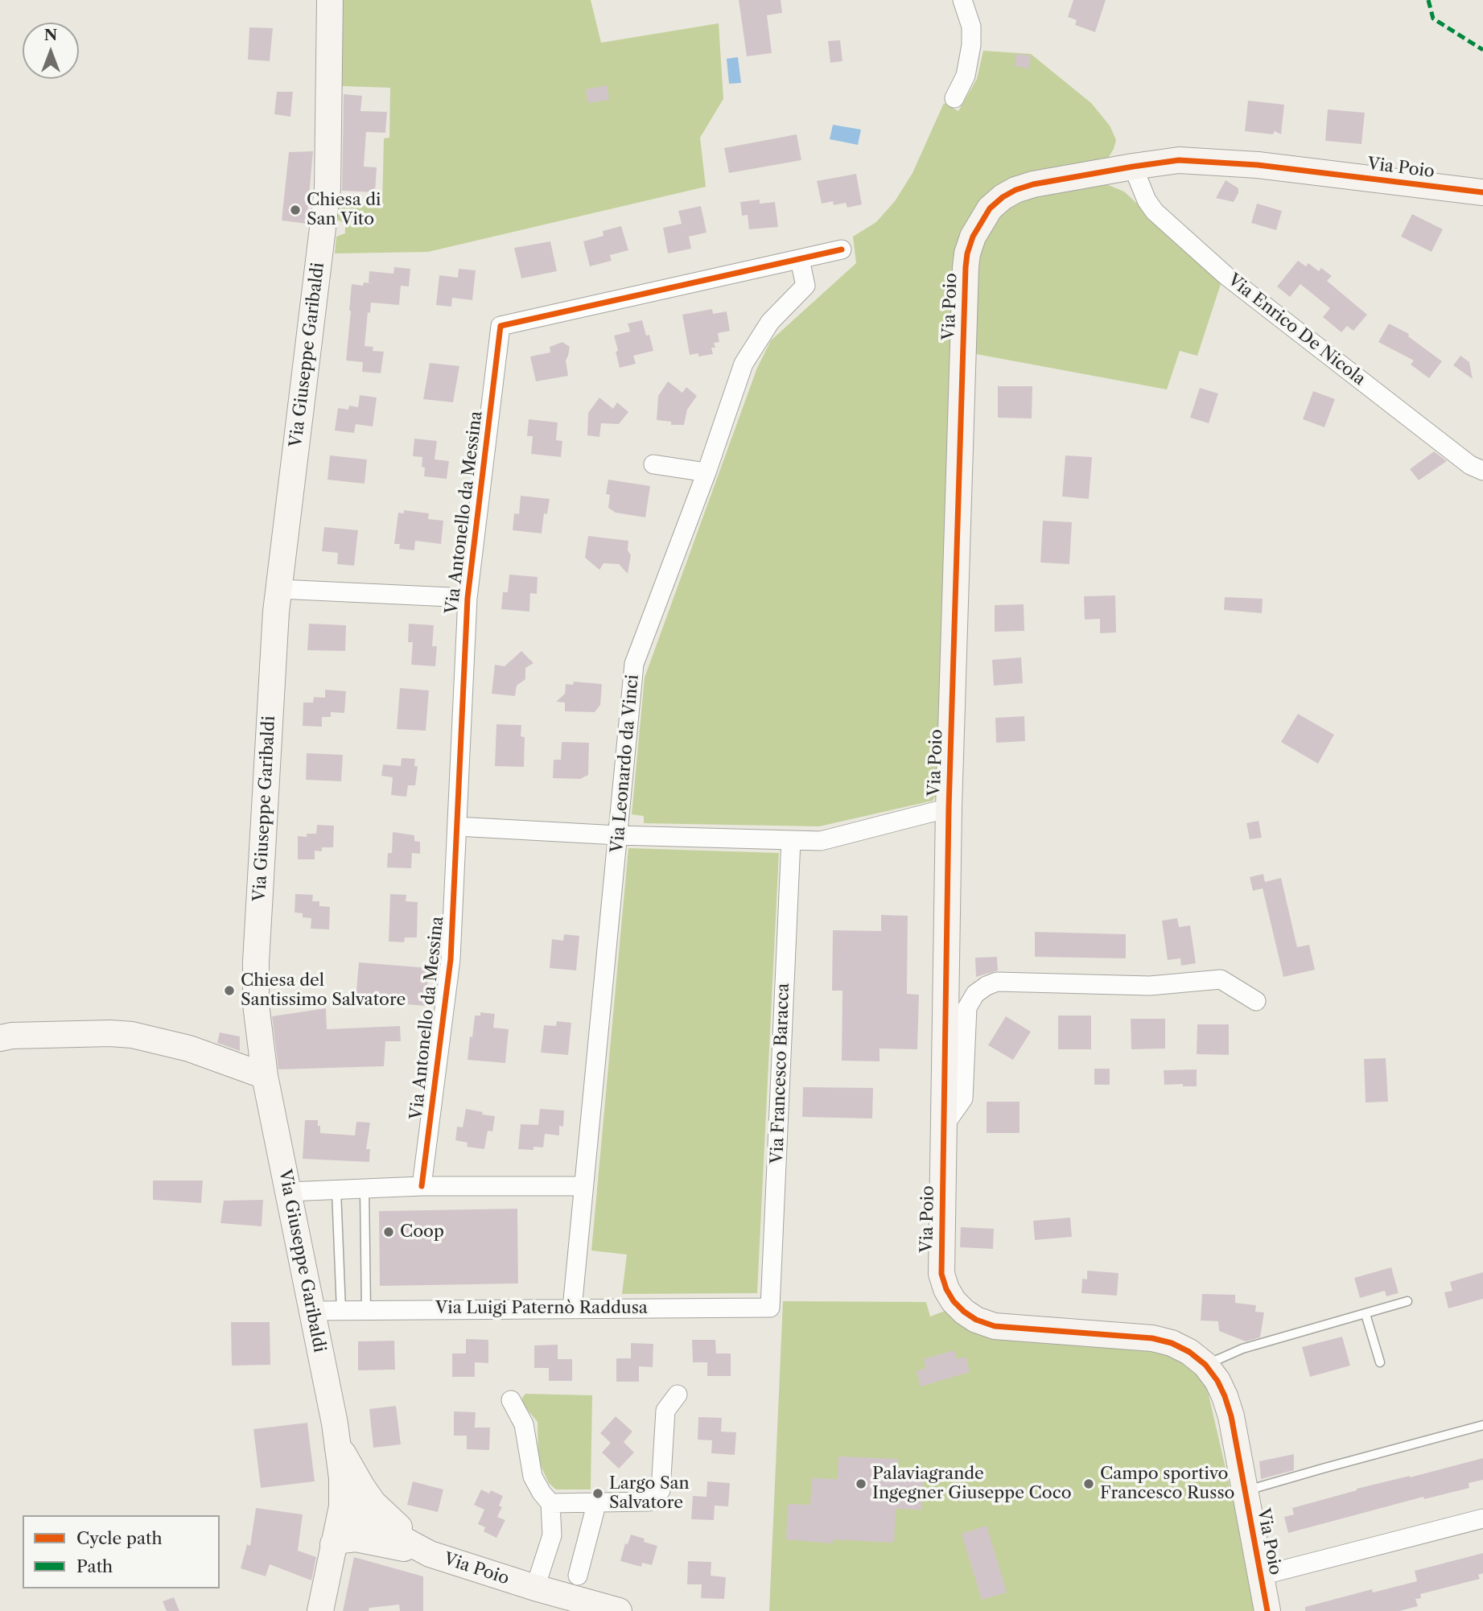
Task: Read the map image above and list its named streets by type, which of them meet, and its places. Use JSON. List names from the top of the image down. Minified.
{"streets":{"street":["Via Poio","Via Enrico De Nicola","Via Giuseppe Garibaldi","Via Antonello da Messina","Via Leonardo da Vinci","Via Francesco Baracca","Via Luigi Paternò Raddusa"]},"crossings":[["Via Poio","Via Enrico De Nicola"],["Via Poio","Via Giuseppe Garibaldi"],["Via Giuseppe Garibaldi","Via Luigi Paternò Raddusa"],["Via Antonello da Messina","Via Leonardo da Vinci"],["Via Leonardo da Vinci","Via Luigi Paternò Raddusa"],["Via Francesco Baracca","Via Luigi Paternò Raddusa"]],"places":["Chiesa di San Vito","Chiesa del Santissimo Salvatore","Coop","Palaviagrande Ingegner Giuseppe Coco","Campo sportivo Francesco Russo","Largo San Salvatore"],"legend":["Cycle path","Path"],"north":"top"}
